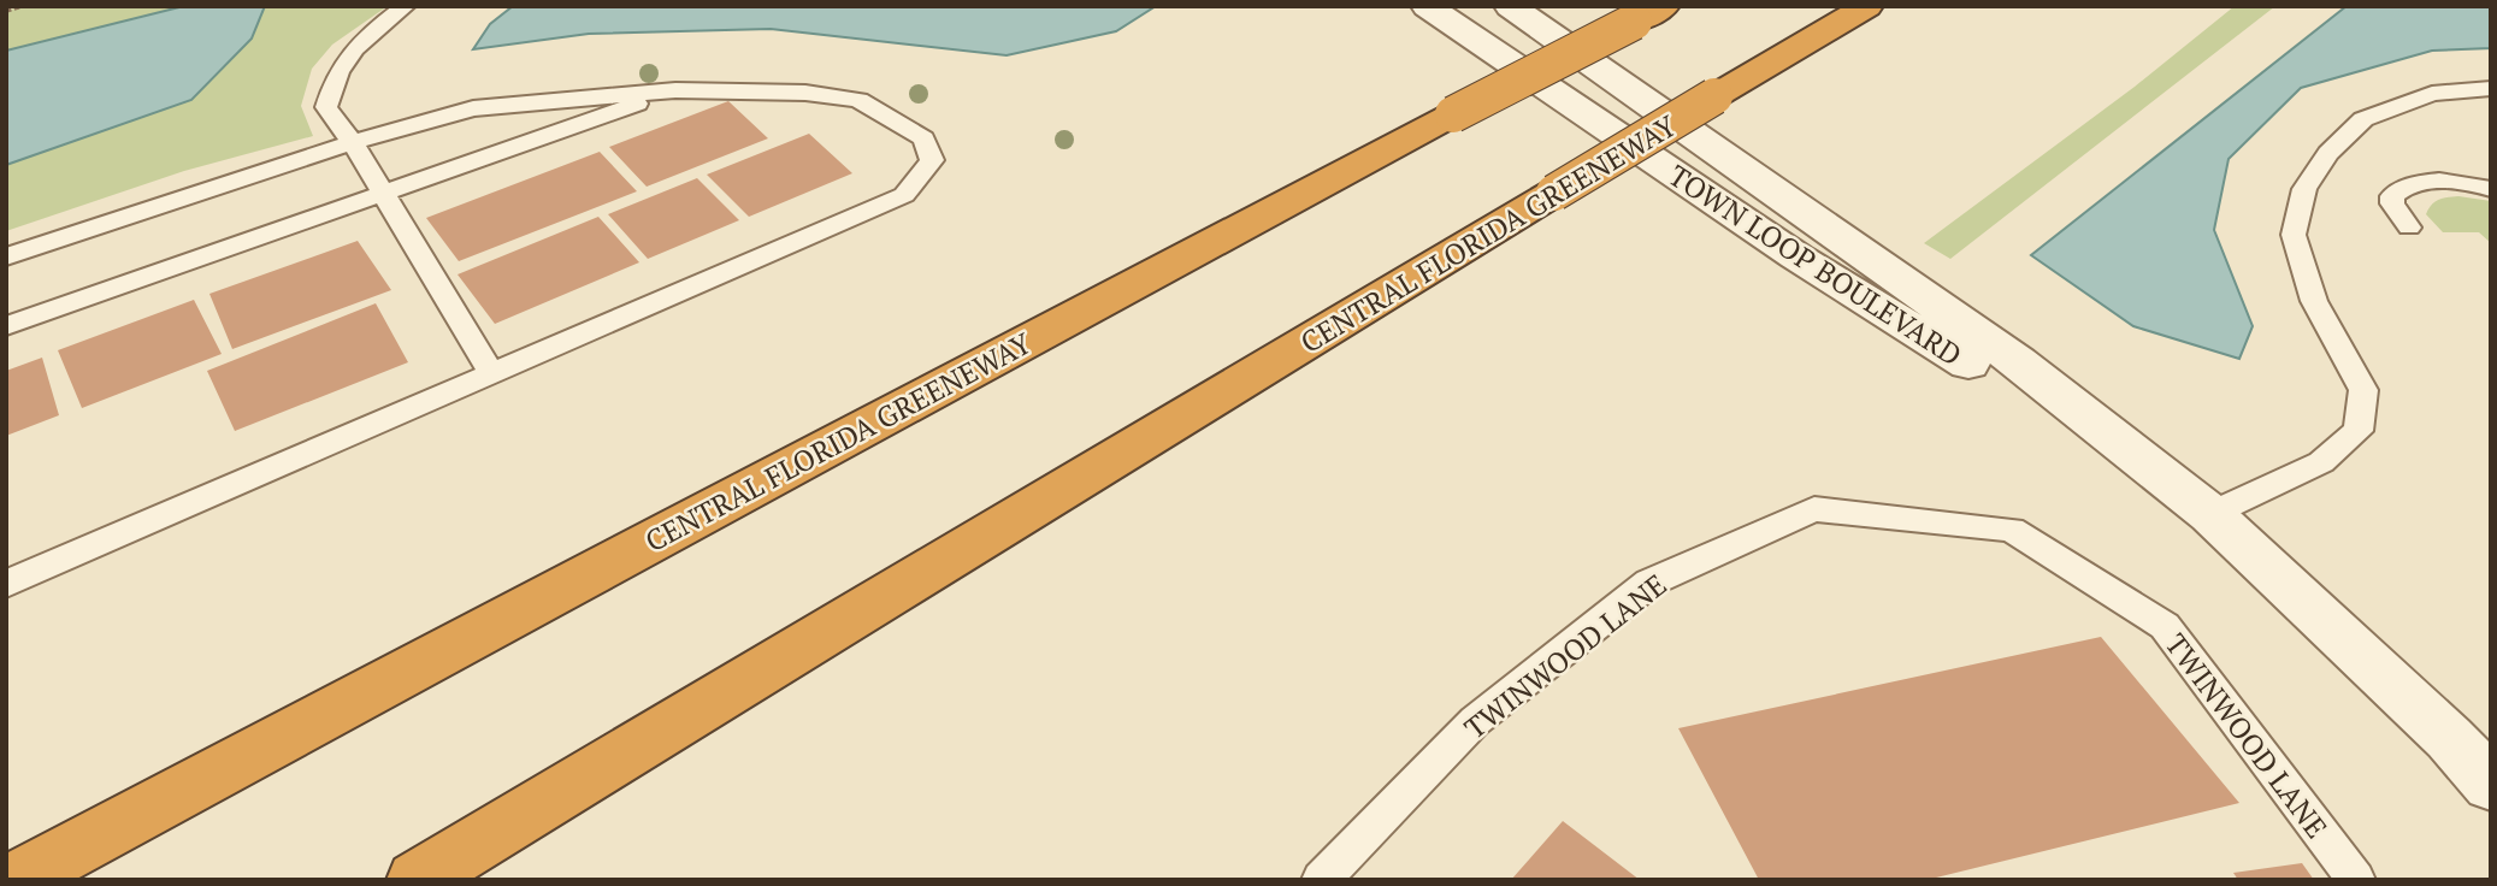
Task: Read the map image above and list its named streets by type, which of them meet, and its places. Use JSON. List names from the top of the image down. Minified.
{"streets":{"highway":["CENTRAL FLORIDA GREENEWAY"],"street":["TOWN LOOP BOULEVARD"],"lane":["TWINWOOD LANE"]}}
